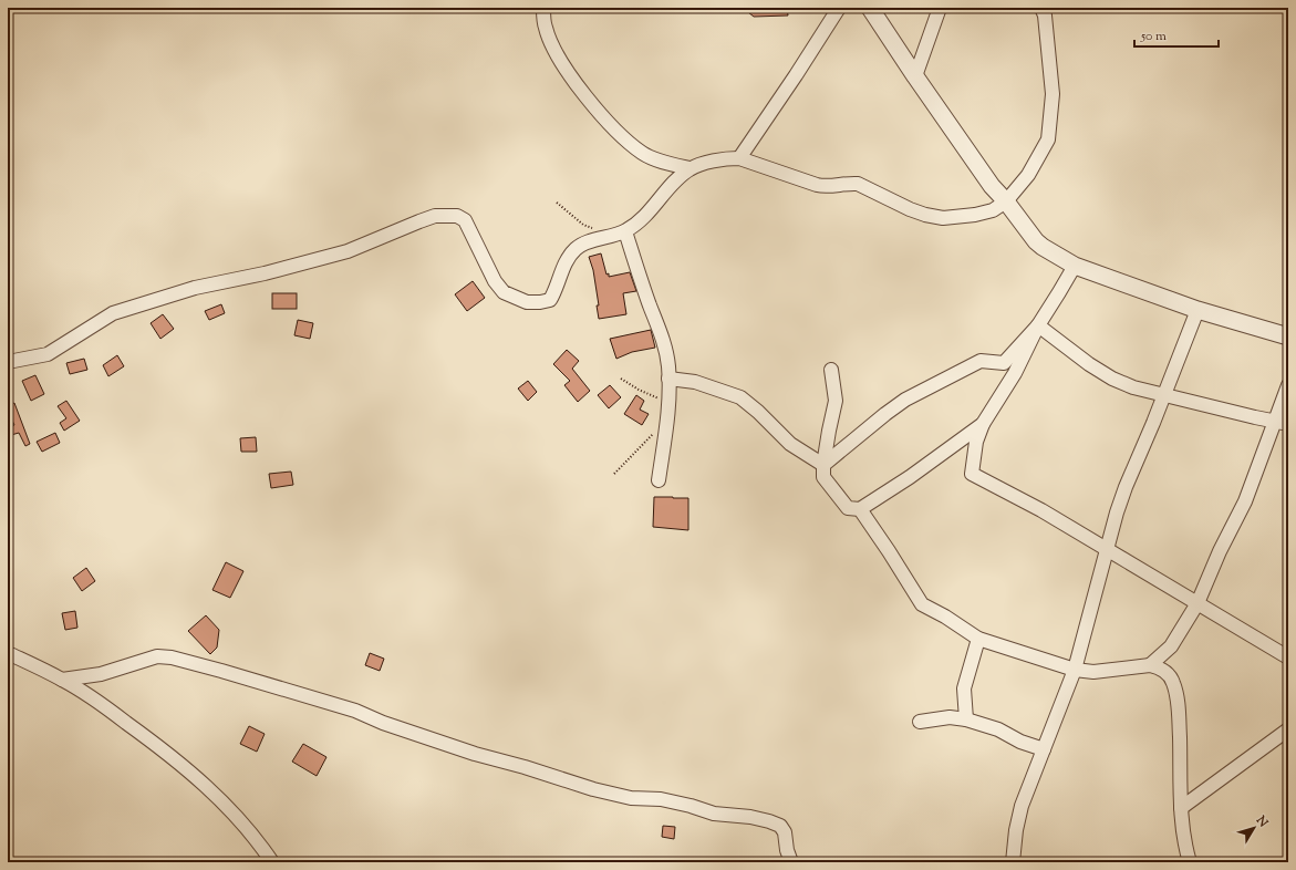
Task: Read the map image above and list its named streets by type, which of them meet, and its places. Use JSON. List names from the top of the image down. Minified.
{"scale_bar":"50 m","north":"top right"}
